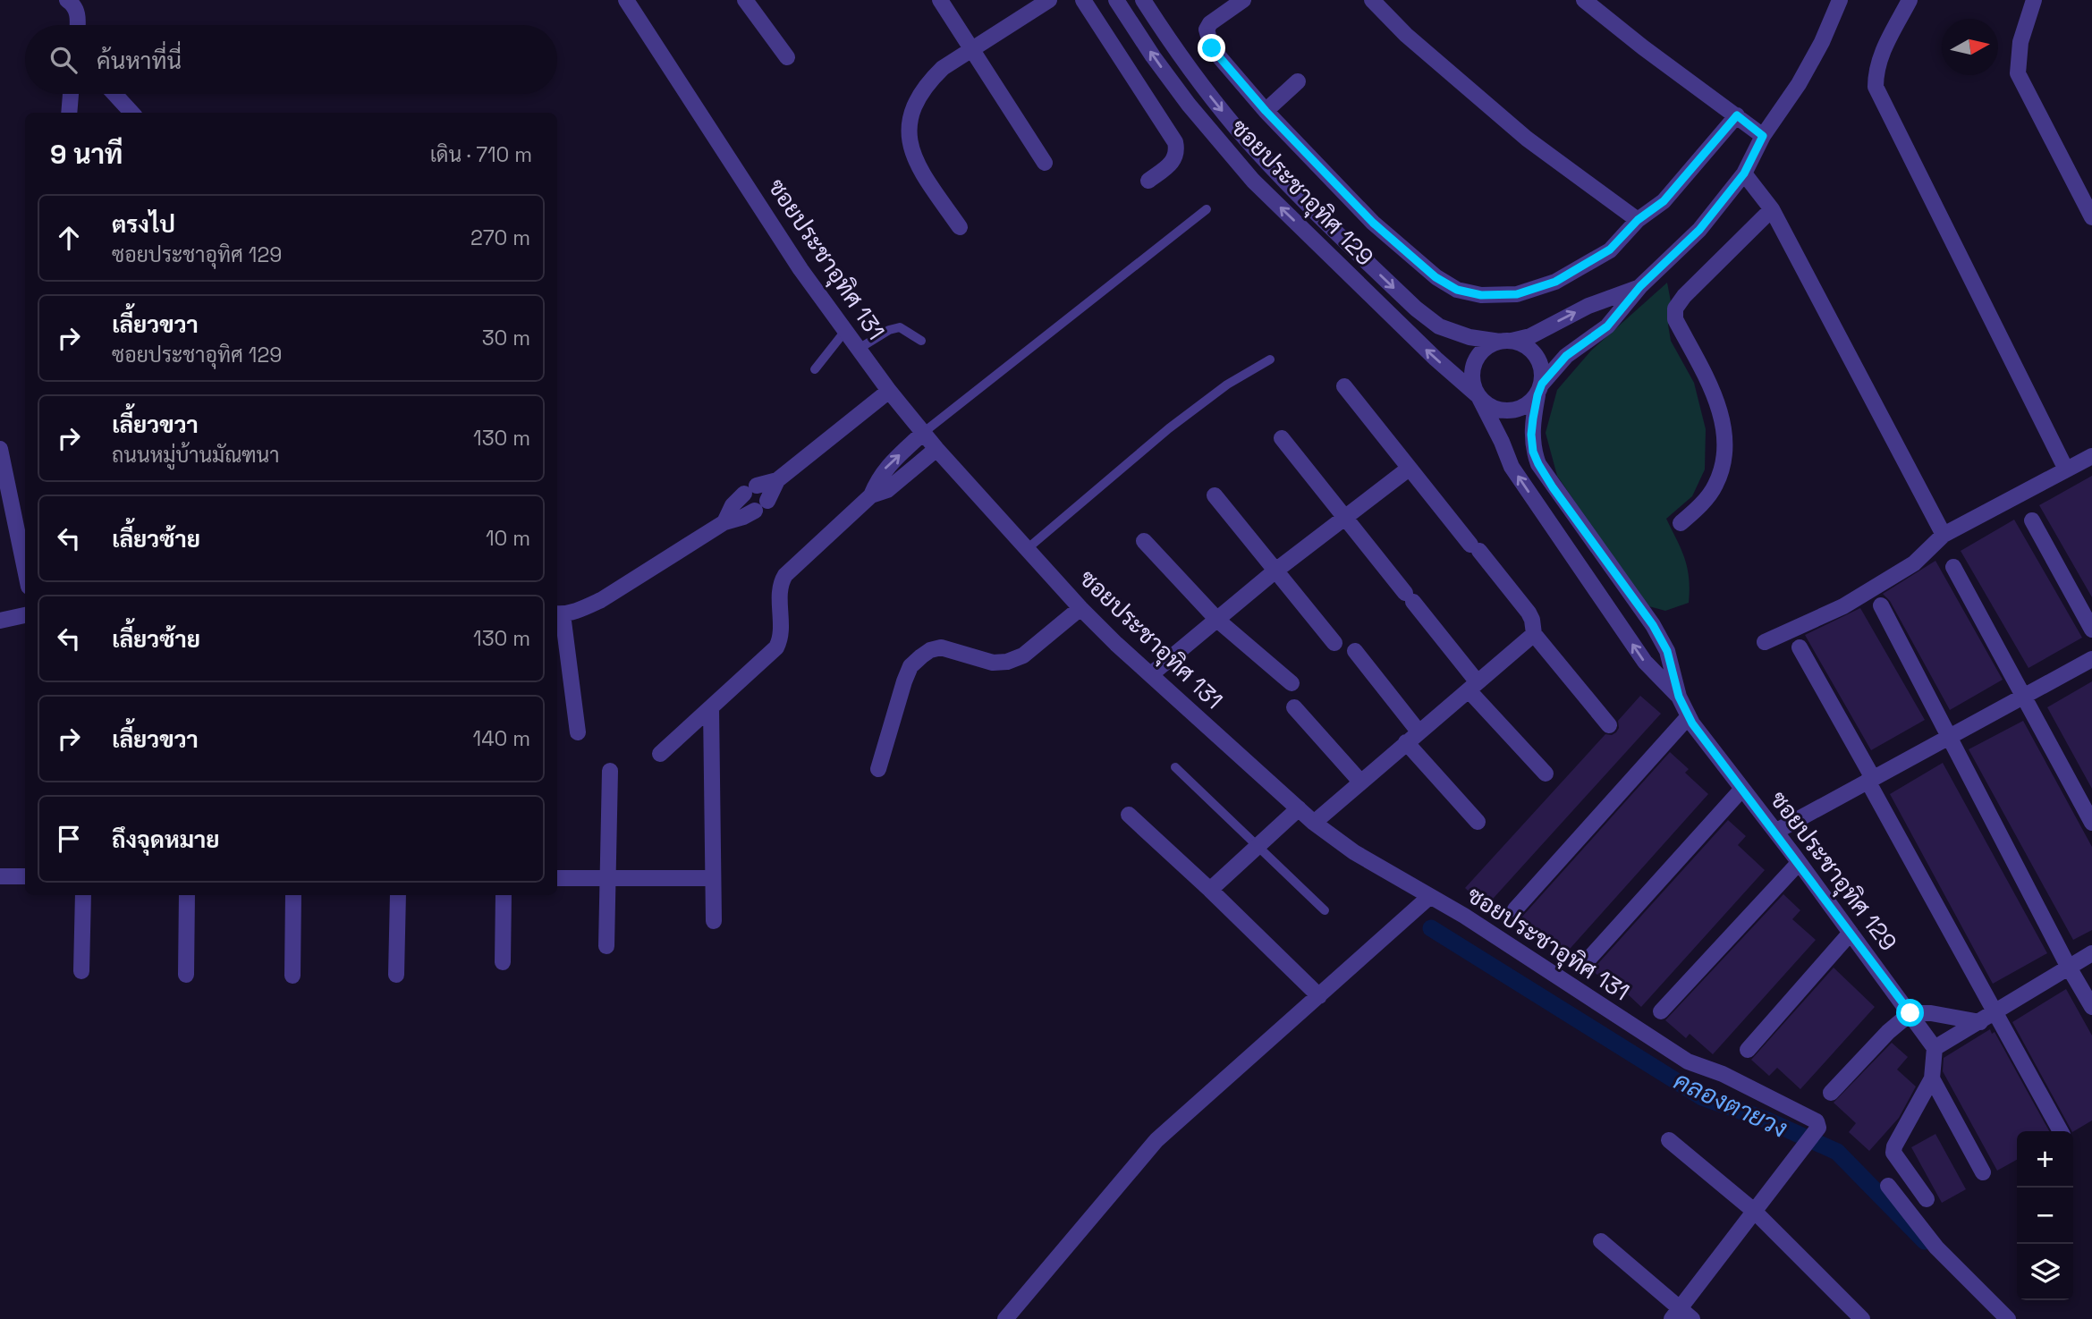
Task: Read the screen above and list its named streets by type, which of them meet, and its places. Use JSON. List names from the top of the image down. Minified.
{"streets":{"street":["ซอยประชาอุทิศ 129","ซอยประชาอุทิศ 131"]},"water":["คลองตายวง"],"north":"right","page":{"search":"ค้นหาที่นี่","heading":["9 นาที","เดิน · 710 m"],"list":[["ตรงไป","ซอยประชาอุทิศ 129","270 m"],["เลี้ยวขวา","ซอยประชาอุทิศ 129","30 m"],["เลี้ยวขวา","ถนนหมู่บ้านมัณฑนา","130 m"],["เลี้ยวซ้าย","10 m"],["เลี้ยวซ้าย","130 m"],["เลี้ยวขวา","140 m"],"ถึงจุดหมาย"],"map_buttons":["+","−"]}}
